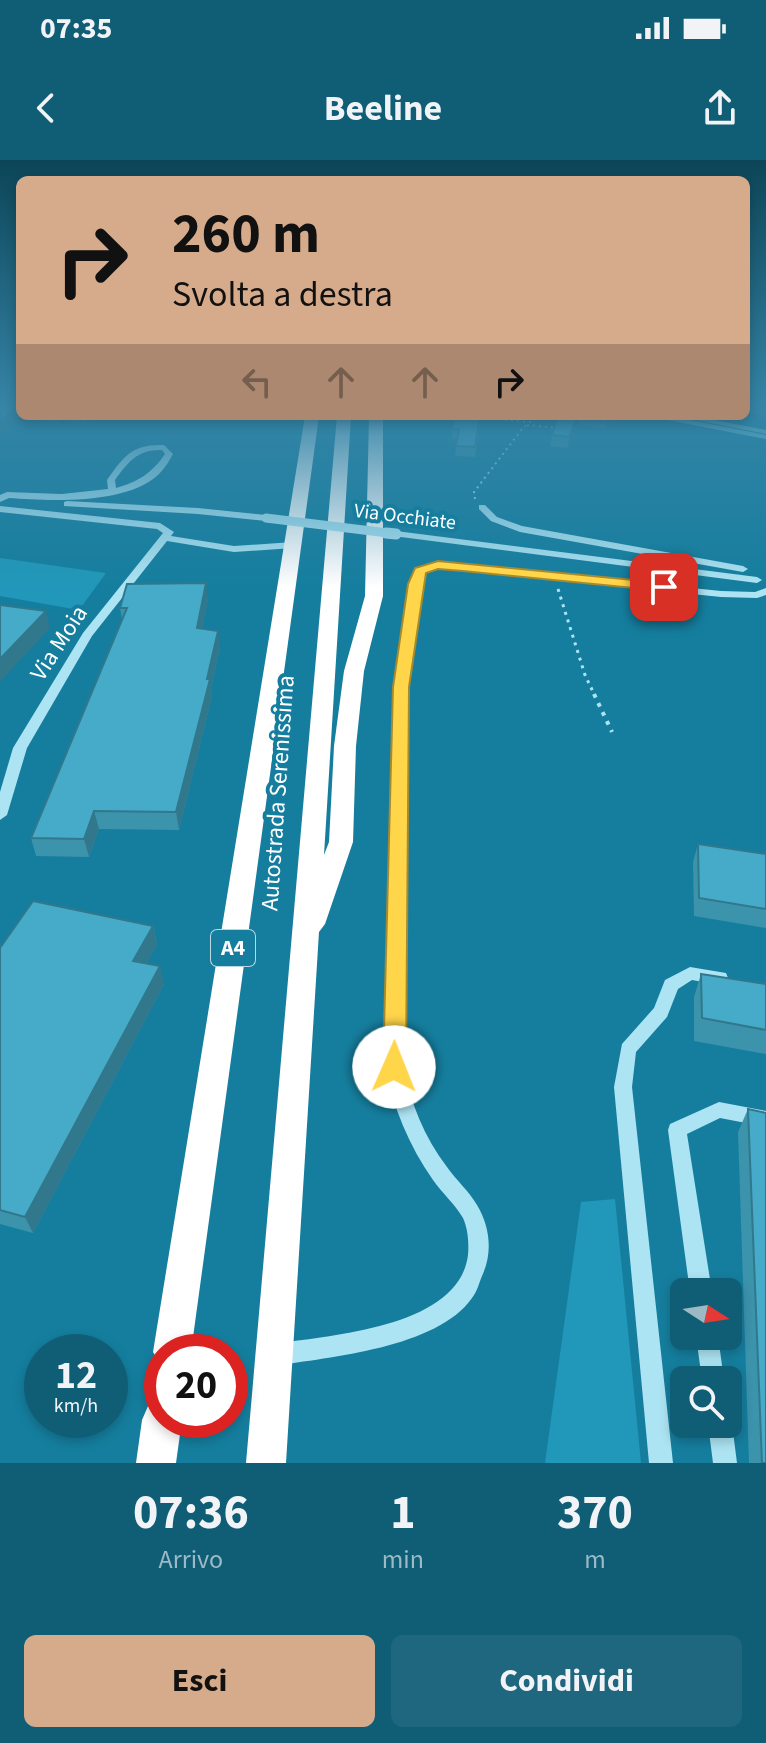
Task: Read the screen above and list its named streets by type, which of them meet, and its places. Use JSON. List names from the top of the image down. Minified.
{"streets":{"highway":["Autostrada Serenissima","A4"],"street":["Via Occhiate","Via Moia"]},"north":"right","page":{"status":"07:35","header":"Beeline","turn":["260 m","Svolta a destra"],"speed":"12 km/h","limit":"20","eta":["07:36","Arrivo","1","min","370","m"],"buttons":["Esci","Condividi"]}}
